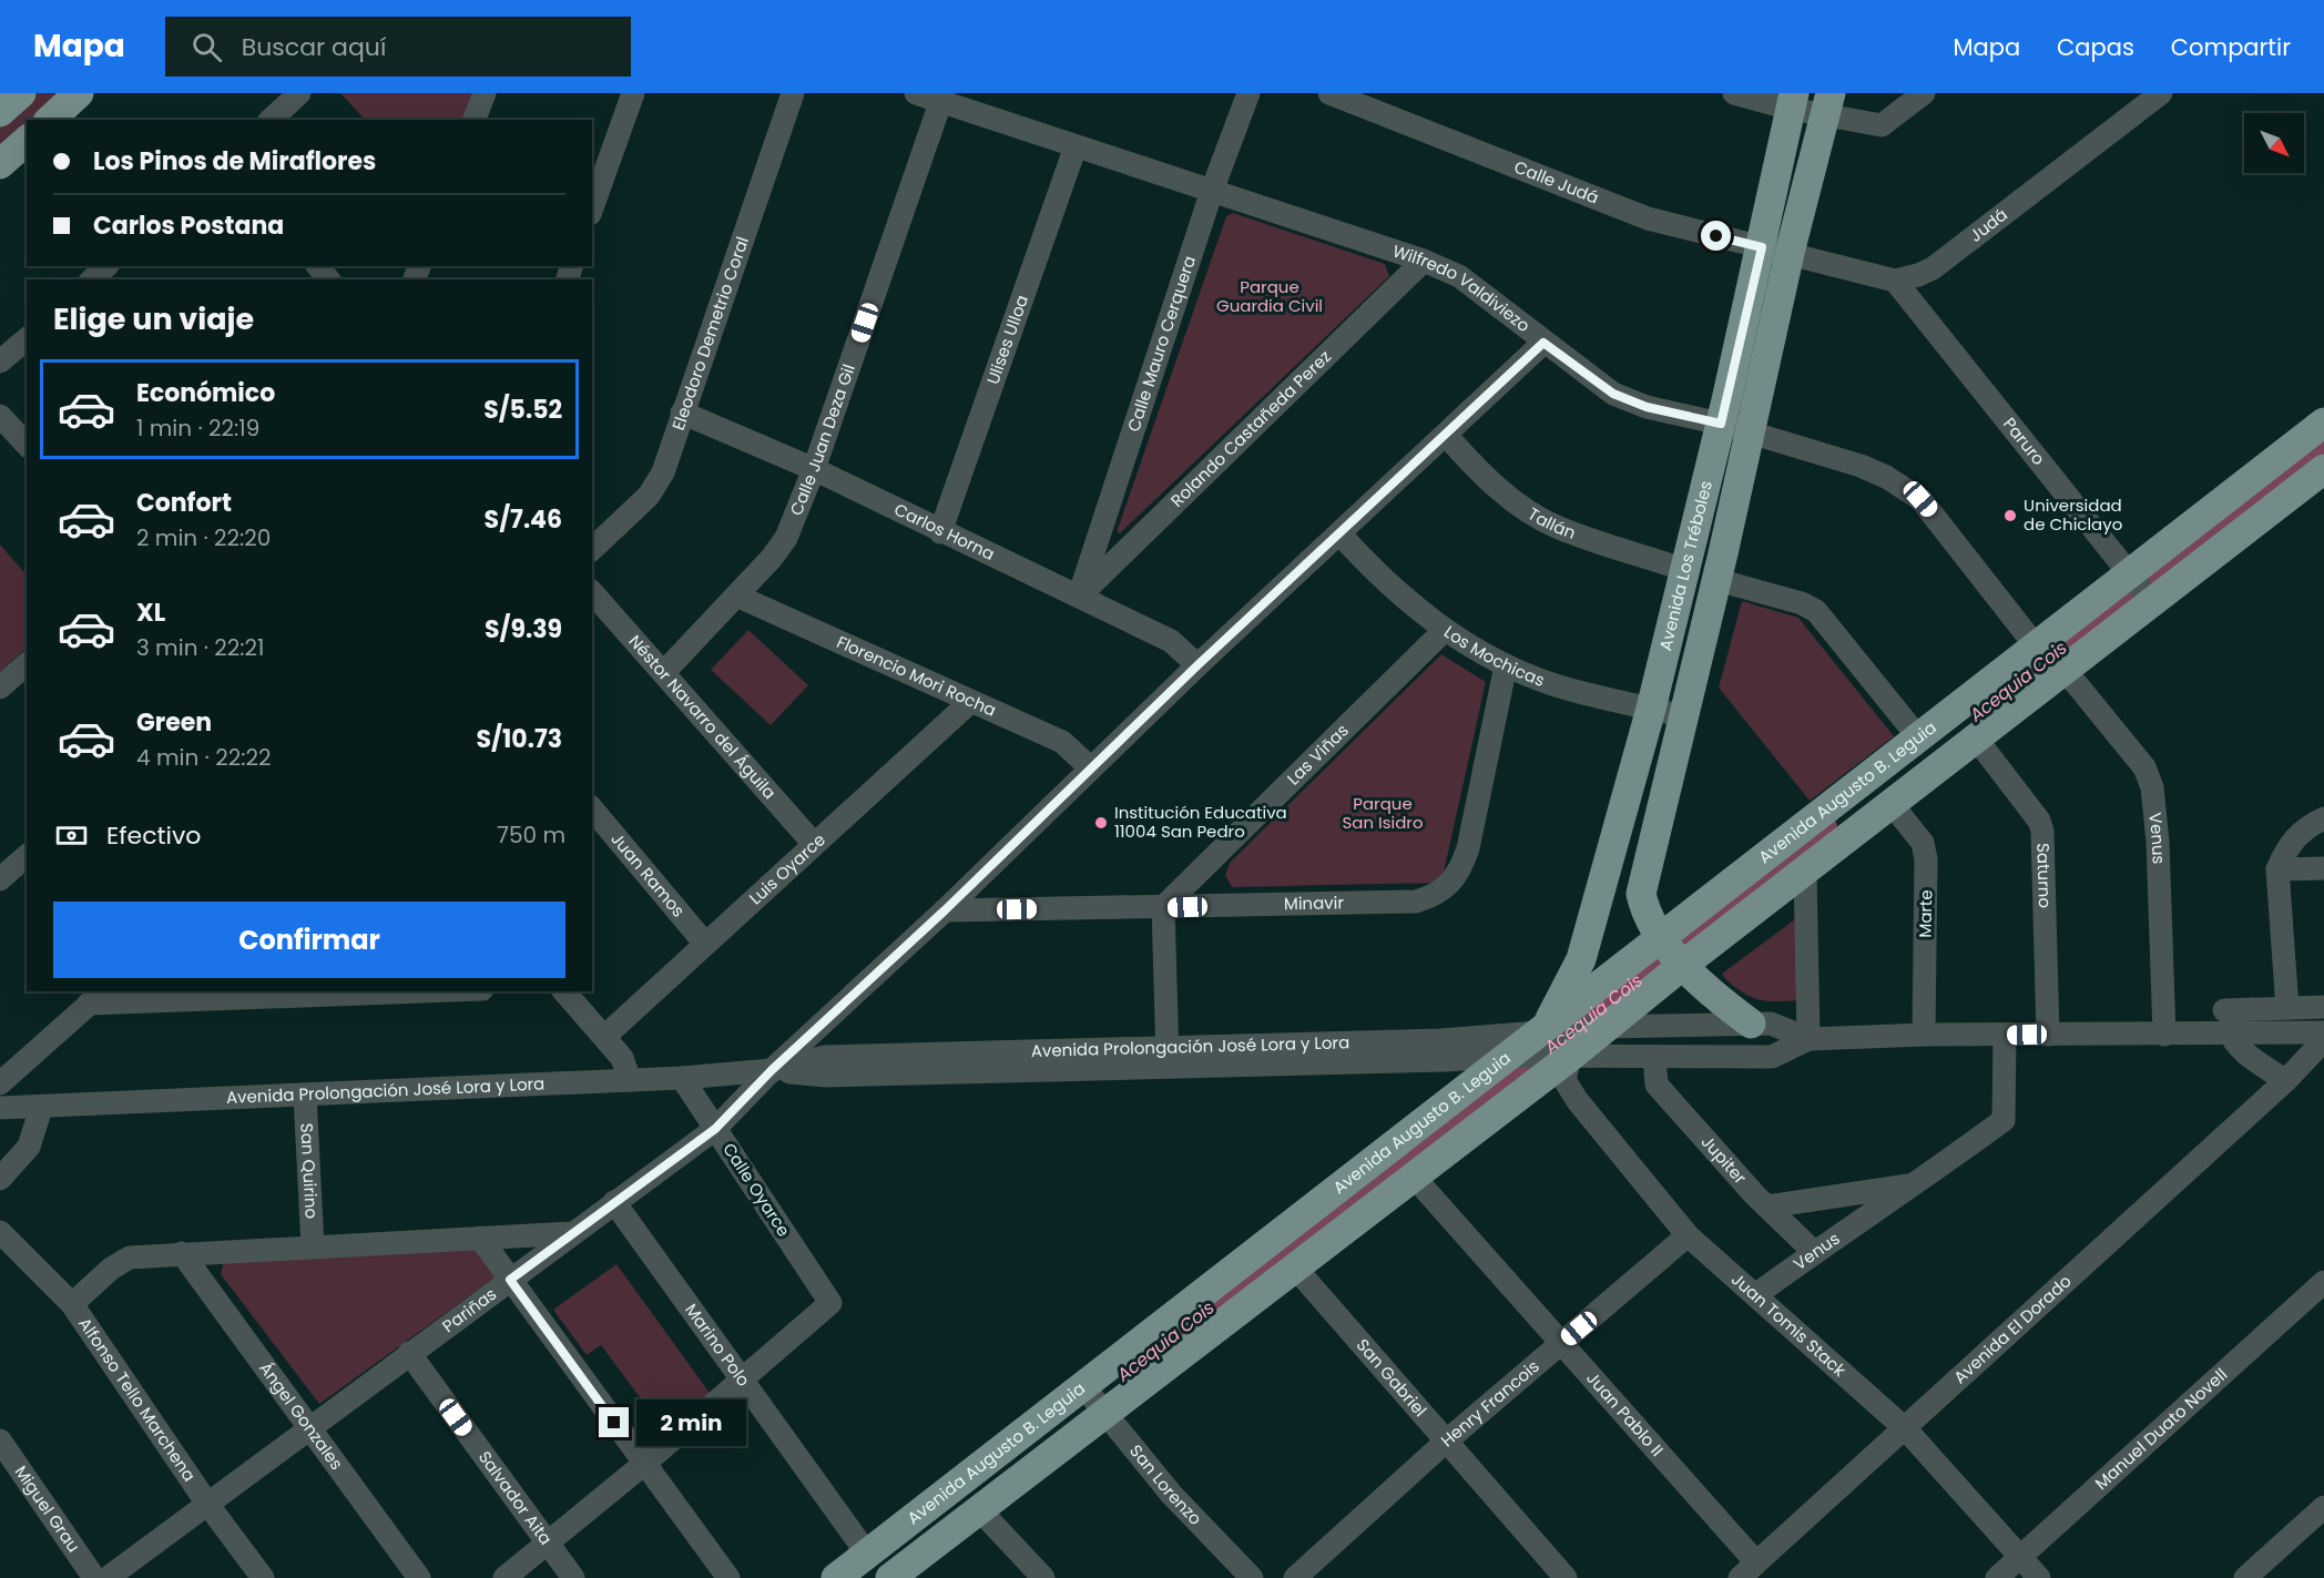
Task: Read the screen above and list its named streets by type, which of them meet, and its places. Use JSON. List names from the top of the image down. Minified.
{"streets":{"main road":["Avenida Los Tréboles","Avenida Augusto B. Leguia"],"street":["Calle Judá","Judá","Wilfredo Valdiviezo","Eleodoro Demetrio Coral","Ulises Ulloa","Calle Mauro Cerquera","Rolando Castañeda Perez","Calle Juan Deza Gil","Paruro","Tallán","Carlos Horna","Los Mochicas","Florencio Mori Rocha","Néstor Navarro del Águila","Las Viñas","Venus","Luis Oyarce","Juan Ramos","Saturno","Minavir","Marte","Avenida Prolongación José Lora y Lora","Jupiter","San Quirino","Calle Oyarce","Pariñas","Juan Tomis Stack","Avenida El Dorado","Marino Polo","San Gabriel","Alfonso Tello Marchena","Henry Francois","Ángel Gonzales","Juan Pablo II","Manuel Duato Novell","San Lorenzo","Salvador Aita","Miguel Grau"]},"crossings":[["Calle Judá","Avenida Los Tréboles"],["Judá","Paruro"],["Wilfredo Valdiviezo","Ulises Ulloa"],["Wilfredo Valdiviezo","Calle Mauro Cerquera"],["Wilfredo Valdiviezo","Rolando Castañeda Perez"],["Wilfredo Valdiviezo","Calle Juan Deza Gil"],["Wilfredo Valdiviezo","Avenida Los Tréboles"],["Wilfredo Valdiviezo","Avenida Augusto B. Leguia"],["Wilfredo Valdiviezo","Venus"],["Wilfredo Valdiviezo","Pariñas"],["Eleodoro Demetrio Coral","Carlos Horna"],["Ulises Ulloa","Carlos Horna"],["Calle Mauro Cerquera","Rolando Castañeda Perez"],["Calle Mauro Cerquera","Carlos Horna"],["Rolando Castañeda Perez","Carlos Horna"],["Calle Juan Deza Gil","Carlos Horna"],["Calle Juan Deza Gil","Florencio Mori Rocha"],["Calle Juan Deza Gil","Néstor Navarro del Águila"],["Paruro","Avenida Augusto B. Leguia"],["Tallán","Avenida Los Tréboles"],["Tallán","Pariñas"],["Carlos Horna","Pariñas"],["Avenida Los Tréboles","Los Mochicas"],["Avenida Los Tréboles","Avenida Augusto B. Leguia"],["Avenida Los Tréboles","Avenida Prolongación José Lora y Lora"],["Los Mochicas","Las Viñas"],["Los Mochicas","Minavir"],["Los Mochicas","Pariñas"],["Florencio Mori Rocha","Luis Oyarce"],["Florencio Mori Rocha","Pariñas"],["Néstor Navarro del Águila","Luis Oyarce"],["Las Viñas","Minavir"],["Avenida Augusto B. Leguia","Venus"],["Avenida Augusto B. Leguia","Saturno"],["Avenida Augusto B. Leguia","Marte"],["Avenida Augusto B. Leguia","Avenida Prolongación José Lora y Lora"],["Avenida Augusto B. Leguia","Juan Tomis Stack"],["Avenida Augusto B. Leguia","Marino Polo"],["Avenida Augusto B. Leguia","San Gabriel"],["Avenida Augusto B. Leguia","Juan Pablo II"],["Avenida Augusto B. Leguia","San Lorenzo"],["Venus","Jupiter"],["Venus","Juan Tomis Stack"],["Luis Oyarce","Juan Ramos"],["Minavir","Pariñas"],["Avenida Prolongación José Lora y Lora","Jupiter"],["Avenida Prolongación José Lora y Lora","San Quirino"],["Avenida Prolongación José Lora y Lora","Calle Oyarce"],["Avenida Prolongación José Lora y Lora","Pariñas"],["Avenida Prolongación José Lora y Lora","Juan Tomis Stack"],["Calle Oyarce","Pariñas"],["Calle Oyarce","Marino Polo"],["Pariñas","Marino Polo"],["Pariñas","Alfonso Tello Marchena"],["Pariñas","Ángel Gonzales"],["Pariñas","Salvador Aita"],["Juan Tomis Stack","Avenida El Dorado"],["Juan Tomis Stack","Henry Francois"],["Juan Tomis Stack","Manuel Duato Novell"],["Avenida El Dorado","Juan Pablo II"],["San Gabriel","Henry Francois"],["Henry Francois","Juan Pablo II"]],"water":["Acequia Cois"],"parks":["Parque Guardia Civil","Parque San Isidro"],"places":["Universidad de Chiclayo","Institución Educativa 11004 San Pedro"],"north":"bottom right","page":{"header":"Mapa","search":"Buscar aquí","nav":["Mapa","Capas","Compartir"],"banner":["Los Pinos de Miraflores","Carlos Postana"],"heading":"Elige un viaje","list":[{"name":"Económico","note":"1 min · 22:19","value":"S/5.52"},{"name":"Confort","note":"2 min · 22:20","value":"S/7.46"},{"name":"XL","note":"3 min · 22:21","value":"S/9.39"},{"name":"Green","note":"4 min · 22:22","value":"S/10.73"}],"pay":["Efectivo","750 m"],"buttons":"Confirmar","bubble":"2 min"}}
